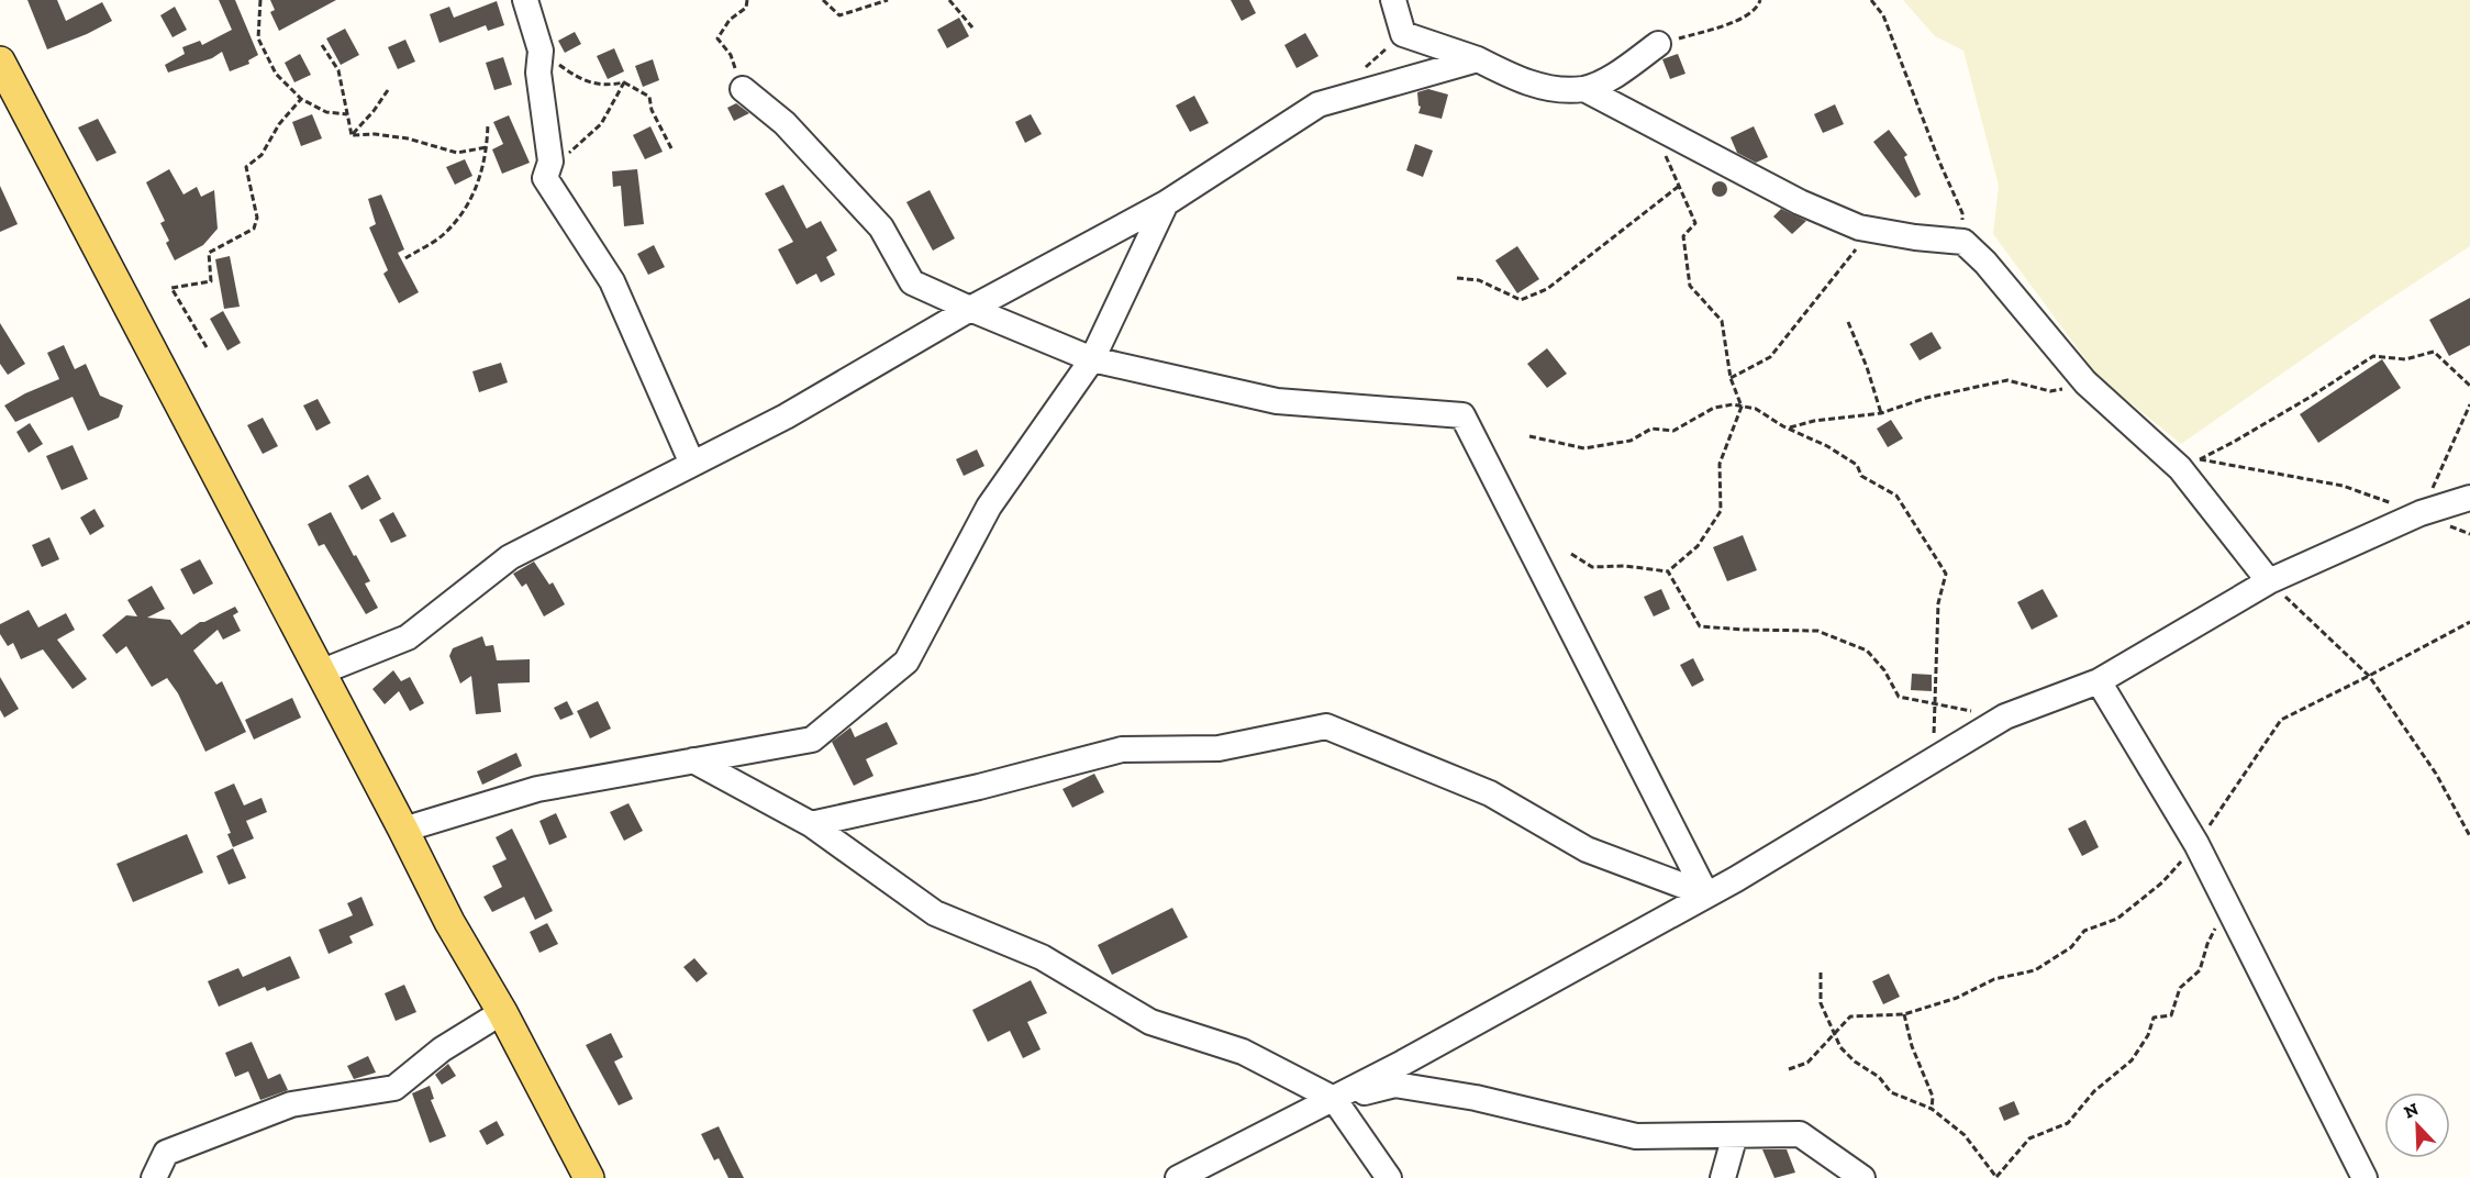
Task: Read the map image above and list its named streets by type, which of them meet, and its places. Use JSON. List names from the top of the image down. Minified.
{"north":"top left"}
